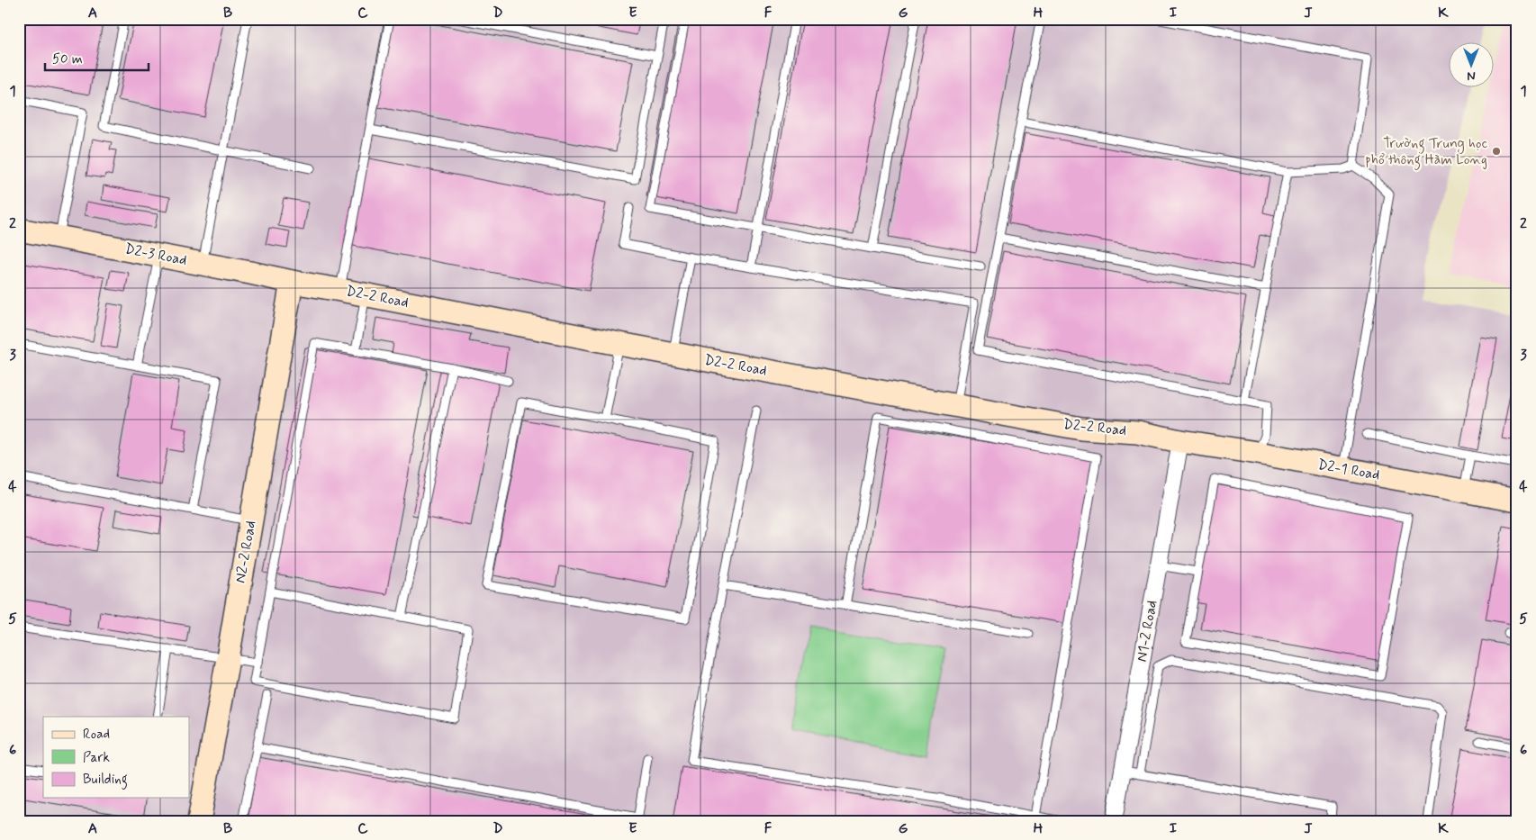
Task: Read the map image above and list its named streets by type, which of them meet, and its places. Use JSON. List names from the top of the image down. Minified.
{"streets":{"main road":["D2-3 Road","D2-2 Road","D2-1 Road","N2-2 Road"],"street":["N1-2 Road"]},"crossings":[["D2-3 Road","D2-2 Road"],["D2-3 Road","N2-2 Road"],["D2-2 Road","D2-1 Road"],["D2-2 Road","N2-2 Road"],["D2-2 Road","N1-2 Road"],["D2-1 Road","N1-2 Road"]],"places":["Trường Trung học phổ thông Hàm Long"],"legend":["Road","Park","Building"],"scale_bar":"50 m","north":"bottom","grid":{"columns":["A","B","C","D","E","F","G","H","I","J","K"],"rows":["1","2","3","4","5","6"]}}
